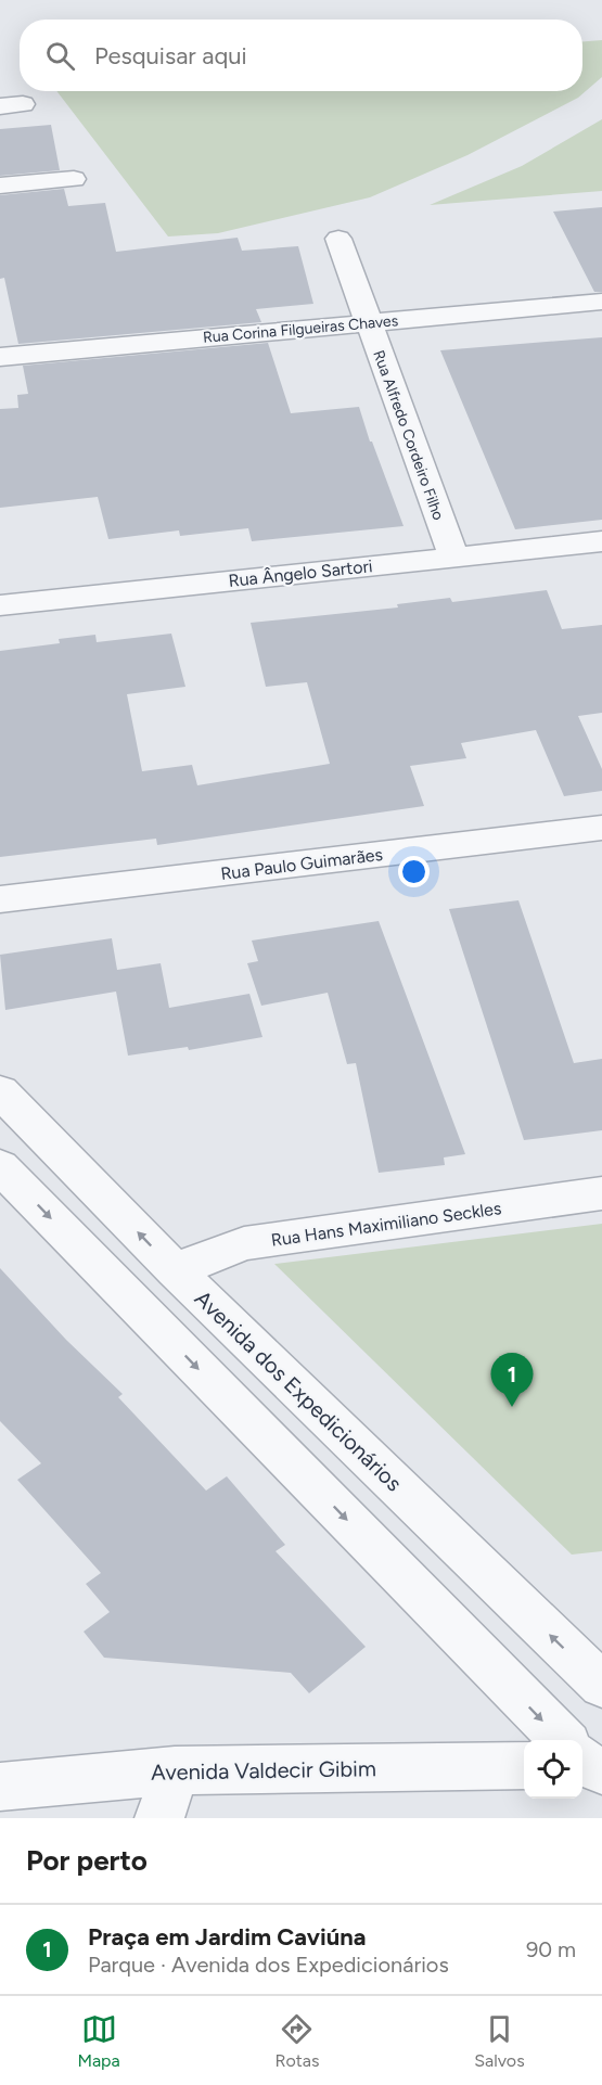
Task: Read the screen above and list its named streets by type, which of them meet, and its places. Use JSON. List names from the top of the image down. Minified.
{"streets":{"street":["Rua Corina Filgueiras Chaves","Rua Alfredo Cordeiro Filho","Rua Ângelo Sartori","Rua Paulo Guimarães","Rua Hans Maximiliano Seckles","Avenida dos Expedicionários","Avenida Valdecir Gibim"]},"crossings":[["Rua Corina Filgueiras Chaves","Rua Alfredo Cordeiro Filho"],["Rua Alfredo Cordeiro Filho","Rua Ângelo Sartori"],["Rua Hans Maximiliano Seckles","Avenida dos Expedicionários"]],"page":{"search":"Pesquisar aqui","pins":"1","heading":"Por perto","list":[{"mark":"1","name":"Praça em Jardim Caviúna","note":"Parque · Avenida dos Expedicionários","value":"90 m"}],"nav":["Mapa","Rotas","Salvos"]}}
